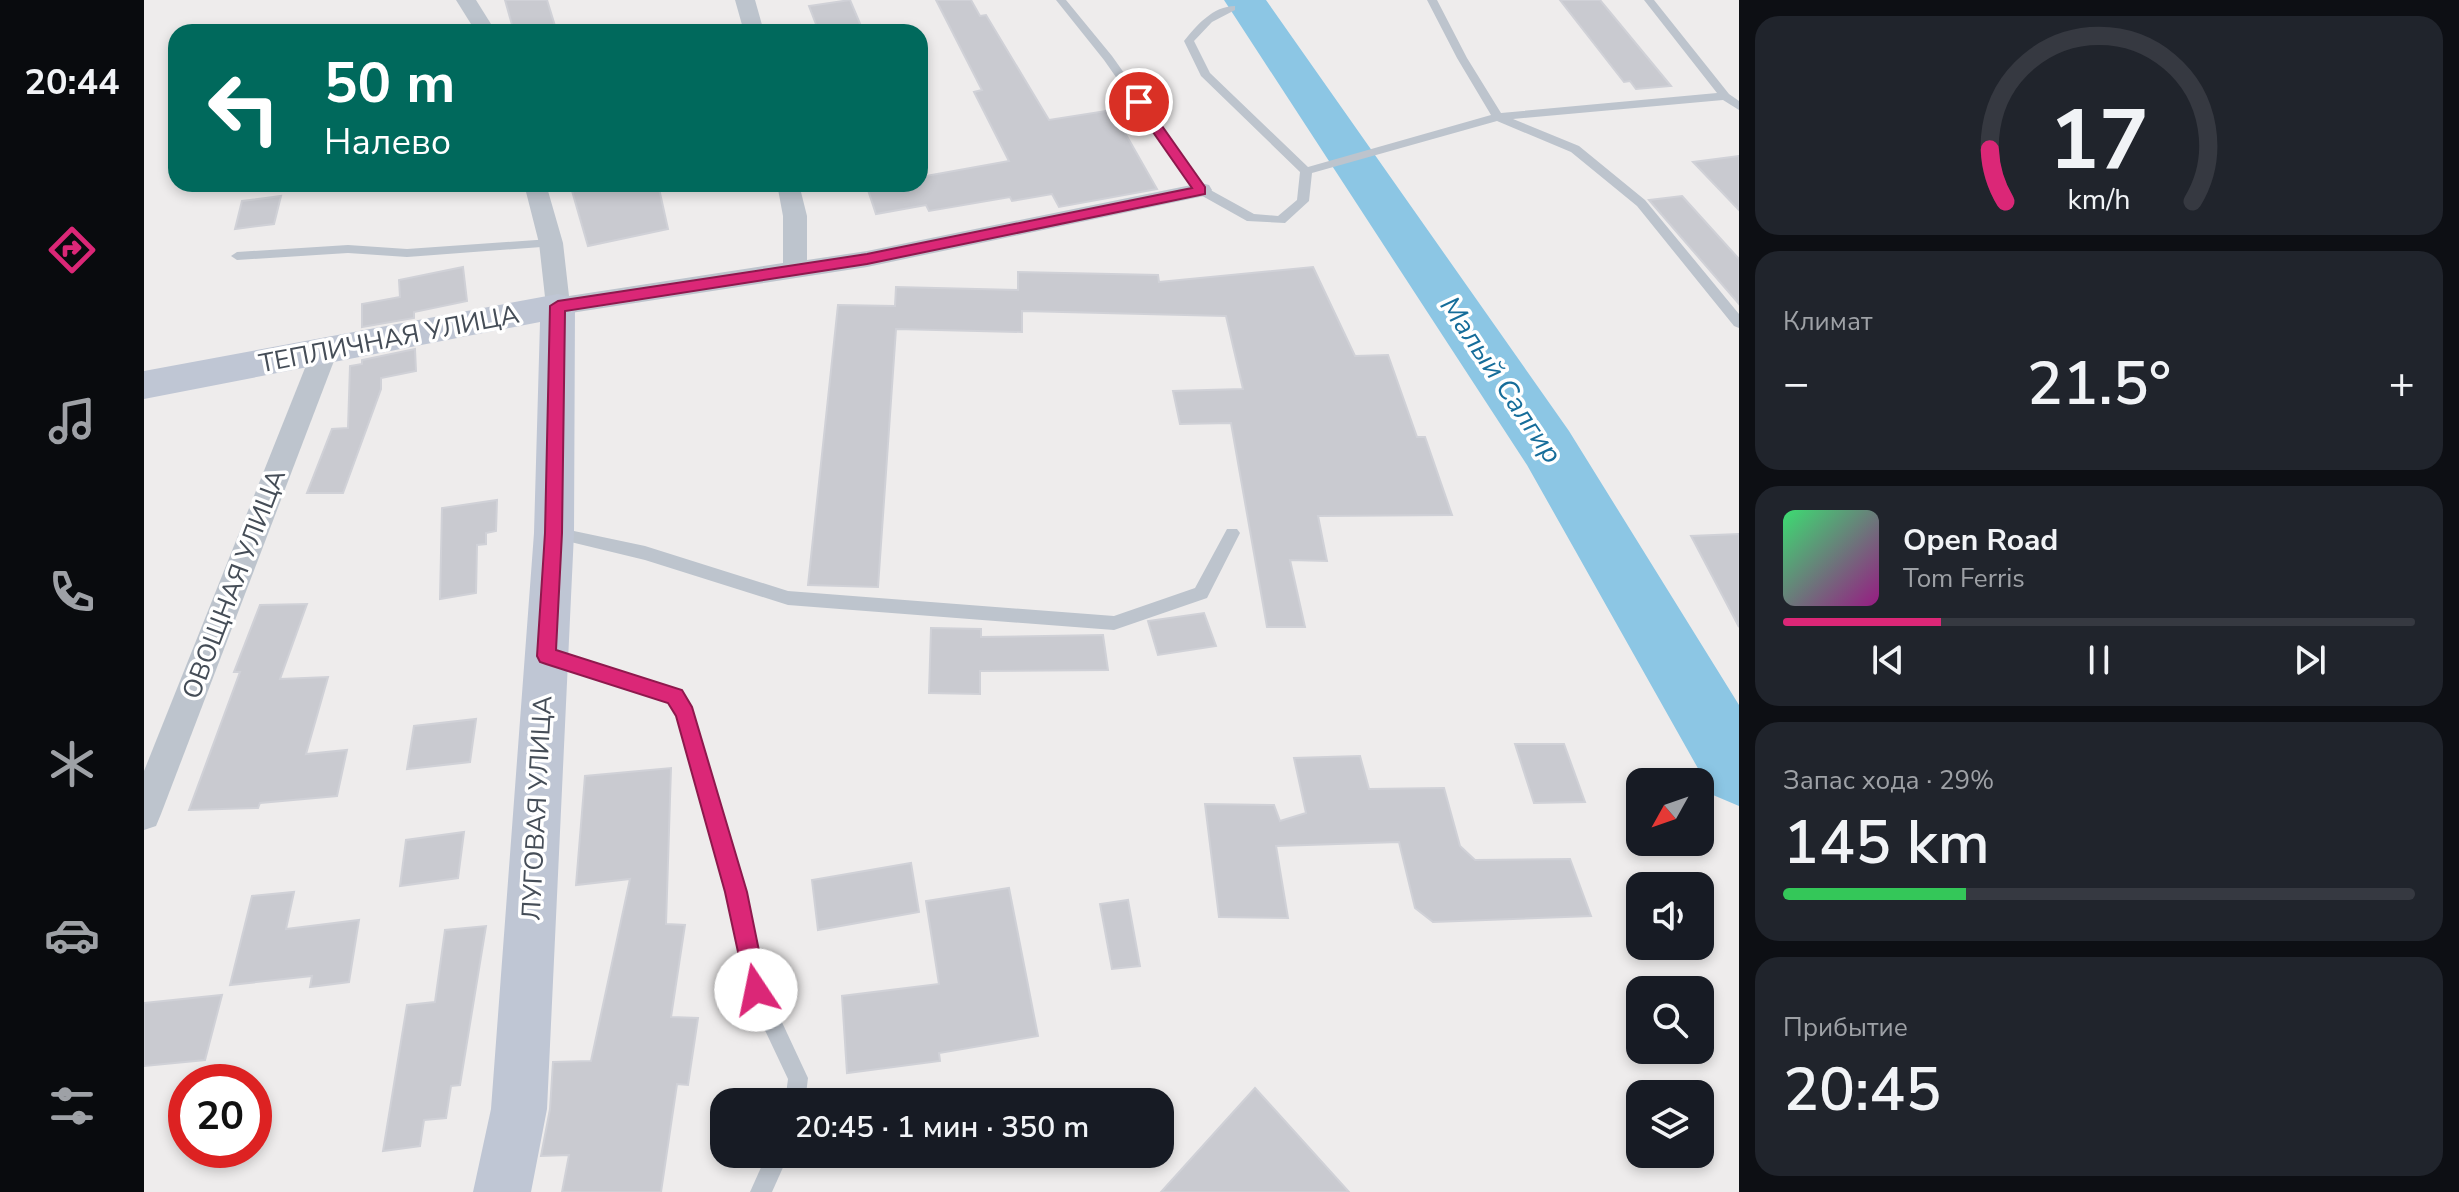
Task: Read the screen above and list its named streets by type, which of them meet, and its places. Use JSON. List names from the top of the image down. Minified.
{"streets":{"main road":["ТЕПЛИЧНАЯ УЛИЦА","ЛУГОВАЯ УЛИЦА"],"street":["ОВОЩНАЯ УЛИЦА"]},"crossings":[["ТЕПЛИЧНАЯ УЛИЦА","ОВОЩНАЯ УЛИЦА"],["ТЕПЛИЧНАЯ УЛИЦА","ЛУГОВАЯ УЛИЦА"]],"water":["Малый Салгир"],"north":"bottom left","page":{"tabs":"20:44","turn":["50 m","Налево"],"tile":["Климат",["Запас хода · 29%","145 km"],["Прибытие","20:45"]],"heat":["−","21.5°","+"],"song":["Open Road","Tom Ferris"],"limit":"20","trip":"20:45 · 1 мин · 350 m","gauge":["17","km/h"]}}
